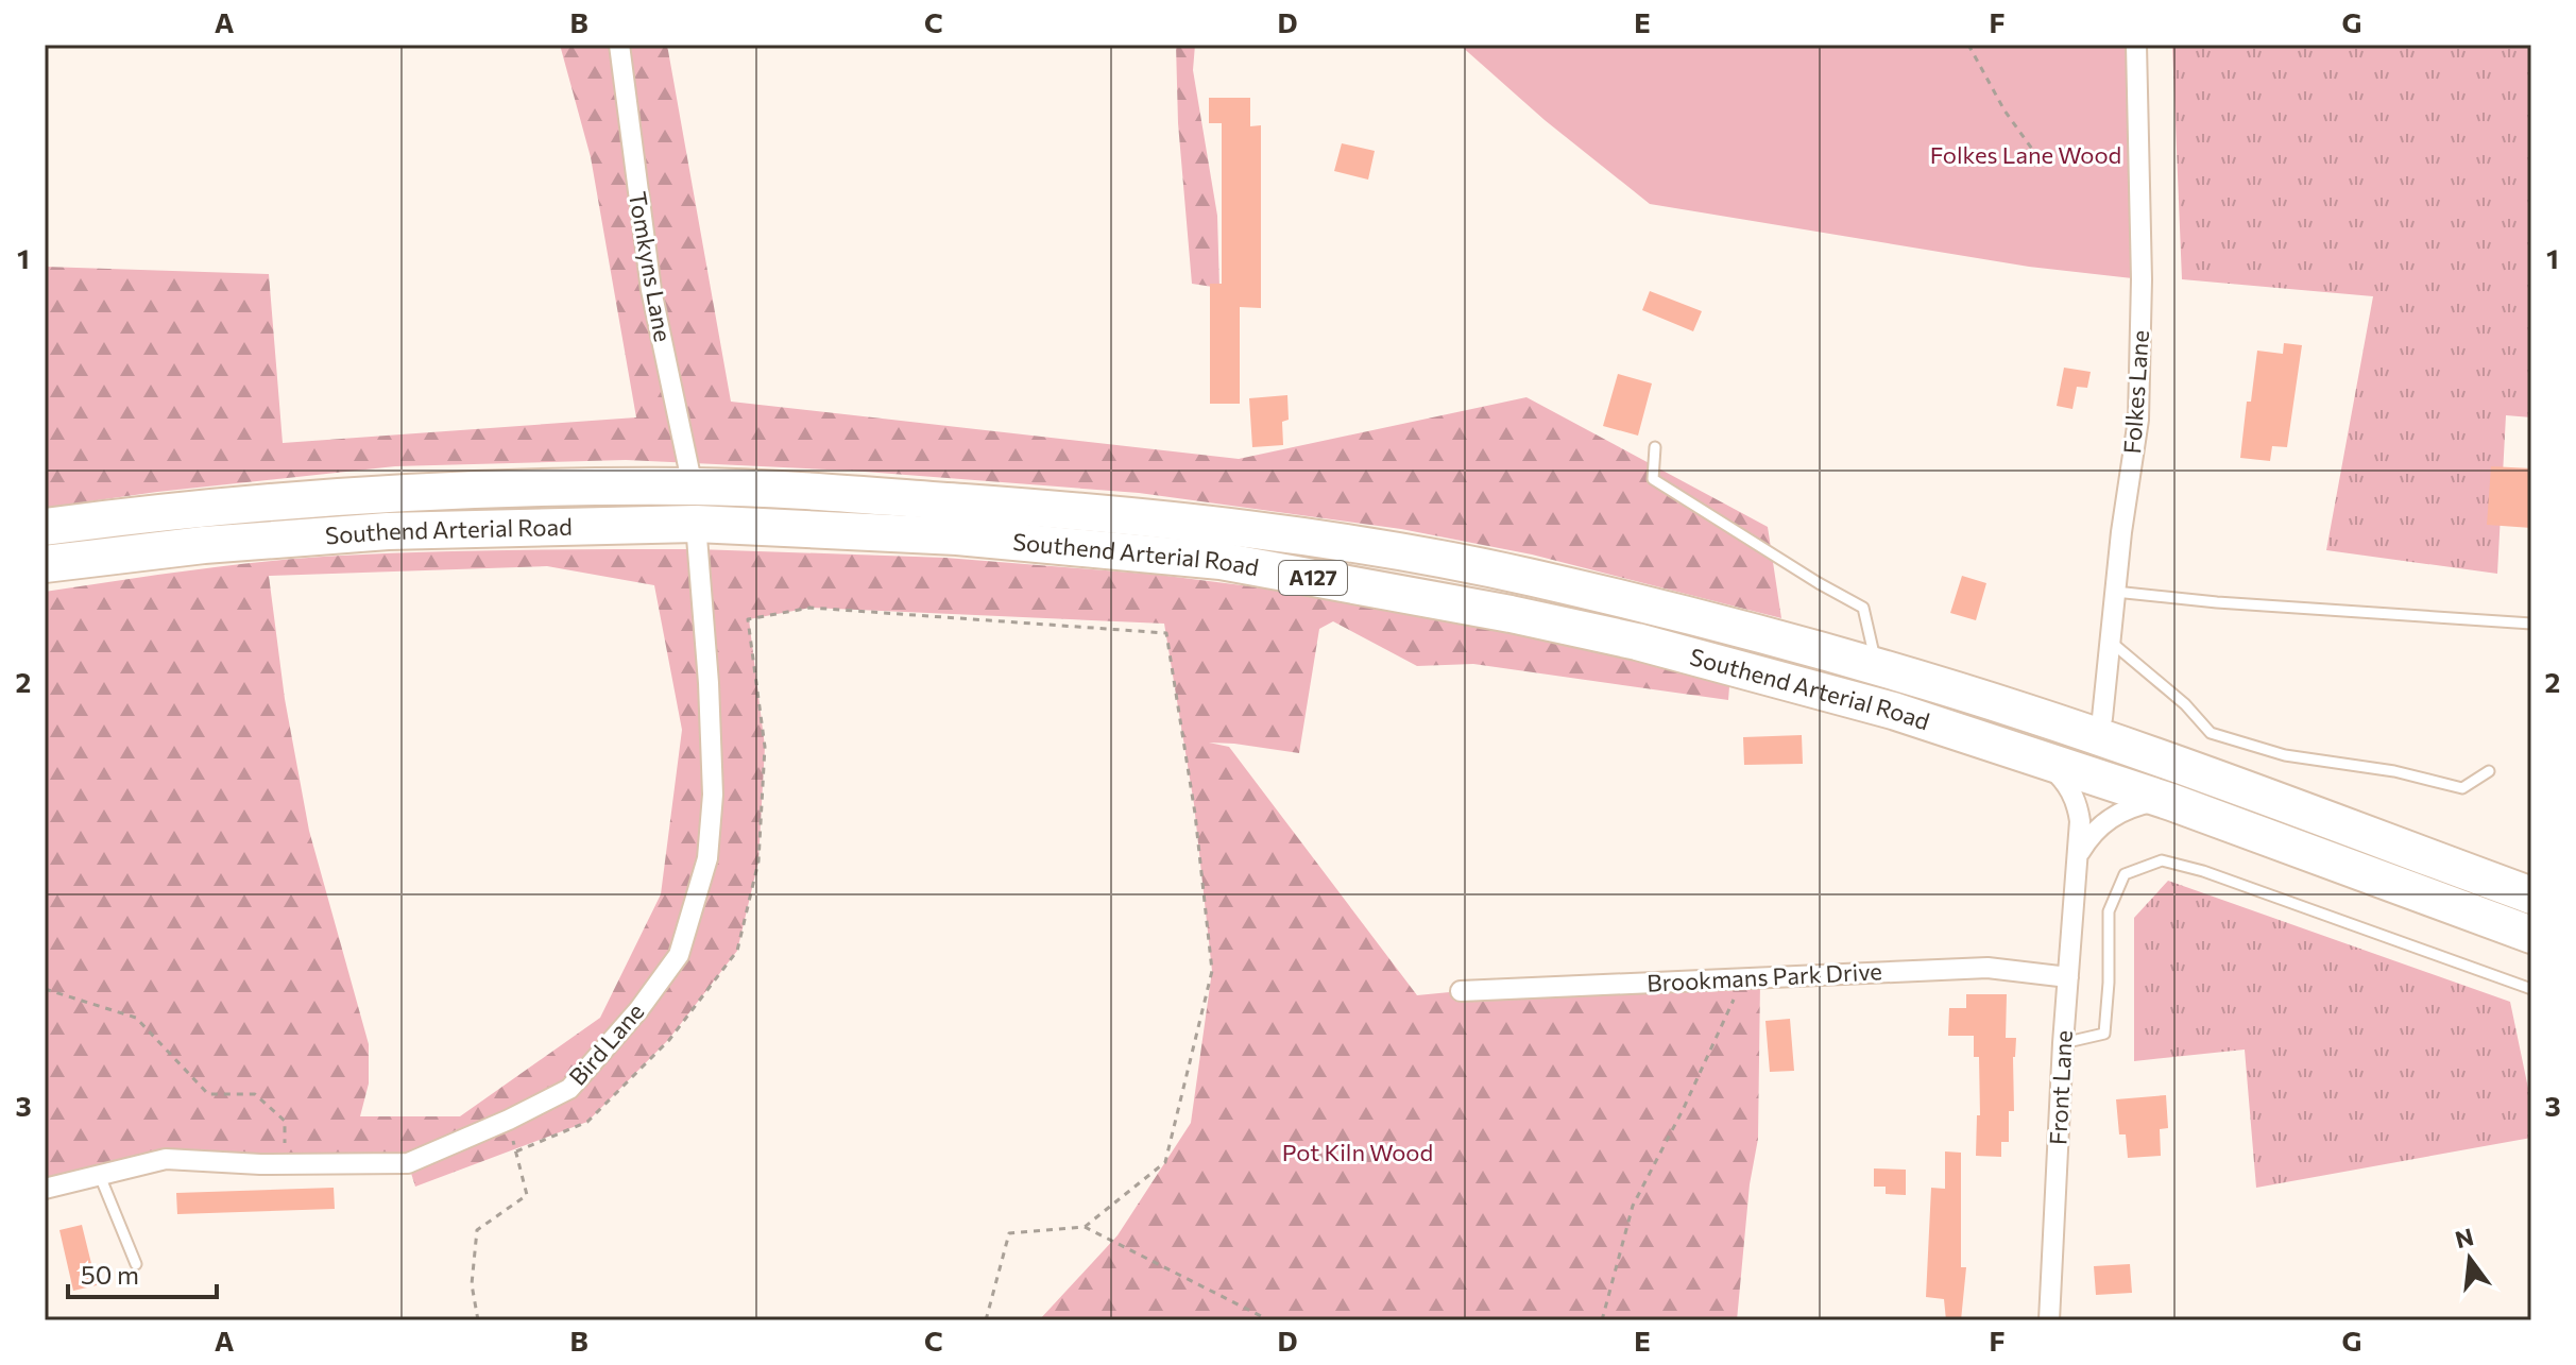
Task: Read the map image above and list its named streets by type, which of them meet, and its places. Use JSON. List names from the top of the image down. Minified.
{"streets":{"highway":["Southend Arterial Road","A127"],"street":["Tomkyns Lane","Folkes Lane","Brookmans Park Drive","Bird Lane","Front Lane"]},"crossings":[["Tomkyns Lane","Southend Arterial Road"],["Folkes Lane","Southend Arterial Road"],["Southend Arterial Road","Bird Lane"],["Southend Arterial Road","Front Lane"],["Brookmans Park Drive","Front Lane"]],"parks":["Folkes Lane Wood","Pot Kiln Wood"],"scale_bar":"50 m","north":"top","grid":{"columns":["A","B","C","D","E","F","G"],"rows":["1","2","3"]}}
